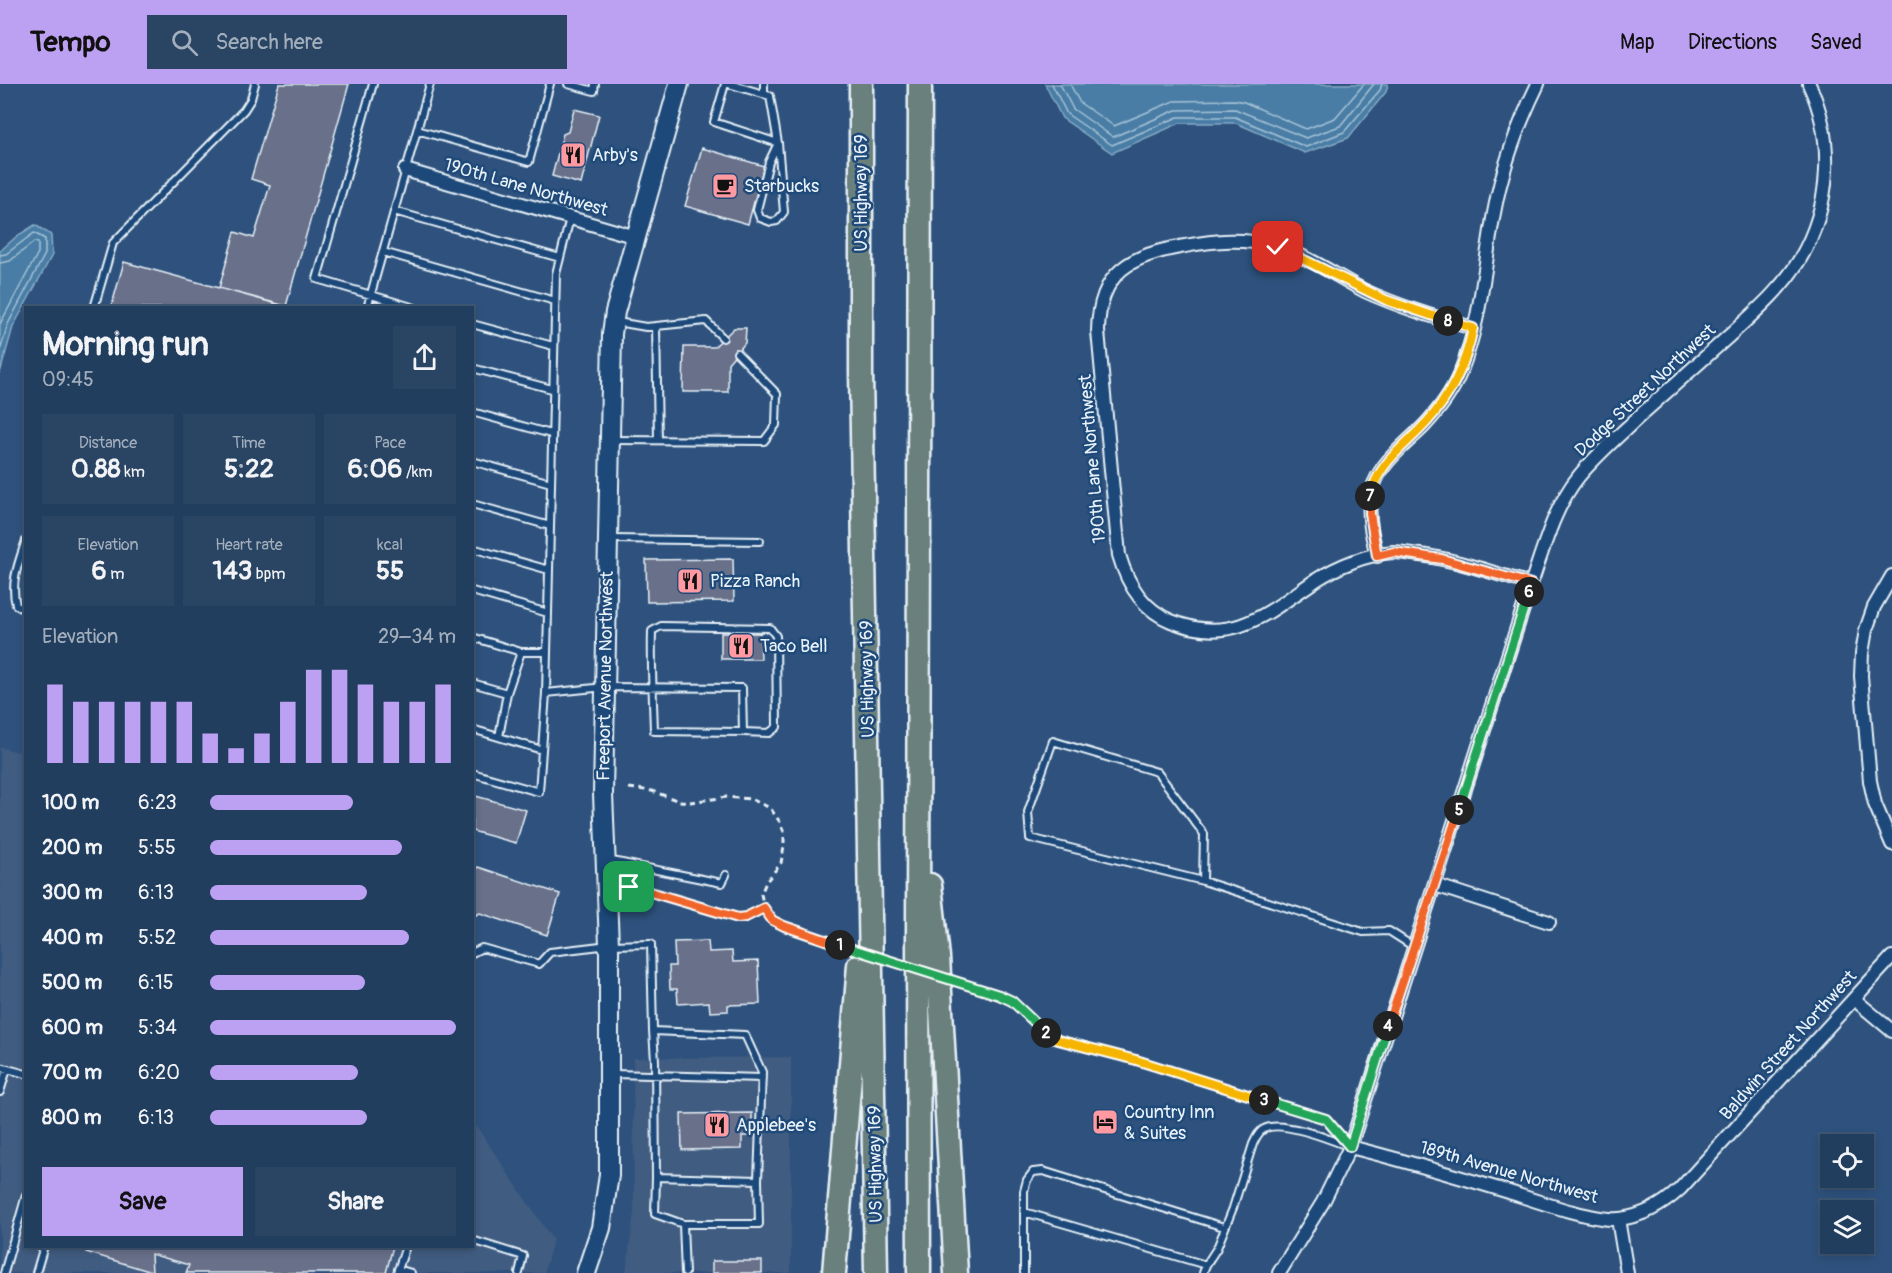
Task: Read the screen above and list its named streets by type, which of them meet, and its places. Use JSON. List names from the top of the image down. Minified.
{"streets":{"highway":["US Highway 169"],"street":["190th Lane Northwest","Dodge Street Northwest","Freeport Avenue Northwest","Baldwin Street Northwest","189th Avenue Northwest"]},"crossings":[["190th Lane Northwest","Dodge Street Northwest"],["190th Lane Northwest","Freeport Avenue Northwest"],["Dodge Street Northwest","189th Avenue Northwest"],["Baldwin Street Northwest","189th Avenue Northwest"]],"places":{"restaurant":["Arby's","Pizza Ranch","Taco Bell","Applebee's"],"cafe":["Starbucks"],"hotel":["Country Inn & Suites"]},"page":{"header":"Tempo","search":"Search here","nav":["Map","Directions","Saved"],"pins":["8","7","6","5","1","4","2","3"],"heading":["Morning run","09:45"],"stats":[["Distance","0.88 km"],["Time","5:22"],["Pace","6:06 /km"],["Elevation","6 m"],["Heart rate","143 bpm"],["kcal","55"]],"chart":["Elevation","29–34 m"],"list":[{"name":"100 m","note":"6:23"},{"name":"200 m","note":"5:55"},{"name":"300 m","note":"6:13"},{"name":"400 m","note":"5:52"},{"name":"500 m","note":"6:15"},{"name":"600 m","note":"5:34"},{"name":"700 m","note":"6:20"},{"name":"800 m","note":"6:13"}],"buttons":["Save","Share"]}}
